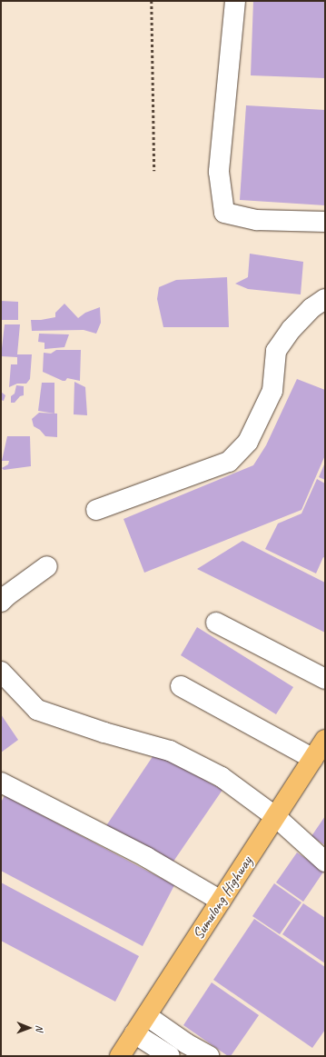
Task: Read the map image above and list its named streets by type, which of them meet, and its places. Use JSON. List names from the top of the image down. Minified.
{"streets":{"main road":["Sumulong Highway"]},"north":"right"}
